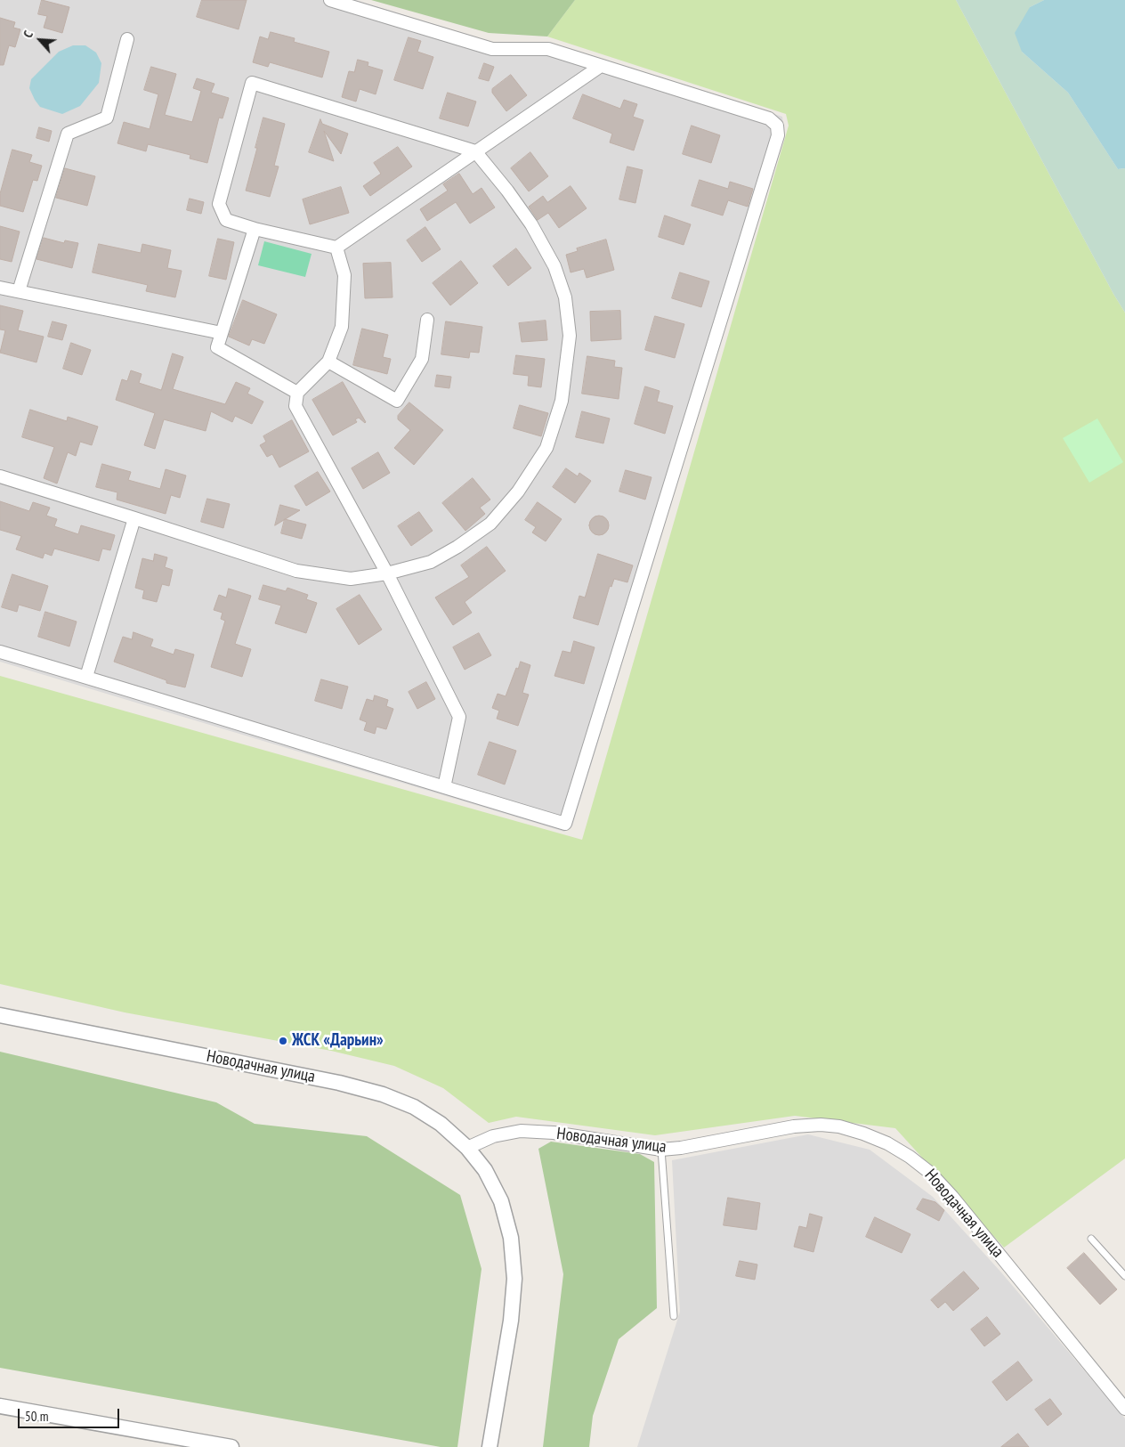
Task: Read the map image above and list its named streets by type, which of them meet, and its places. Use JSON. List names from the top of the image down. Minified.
{"streets":{"street":["Новодачная улица"]},"places":["ЖСК «Дарьин»"],"scale_bar":"50 m","north":"top left"}
